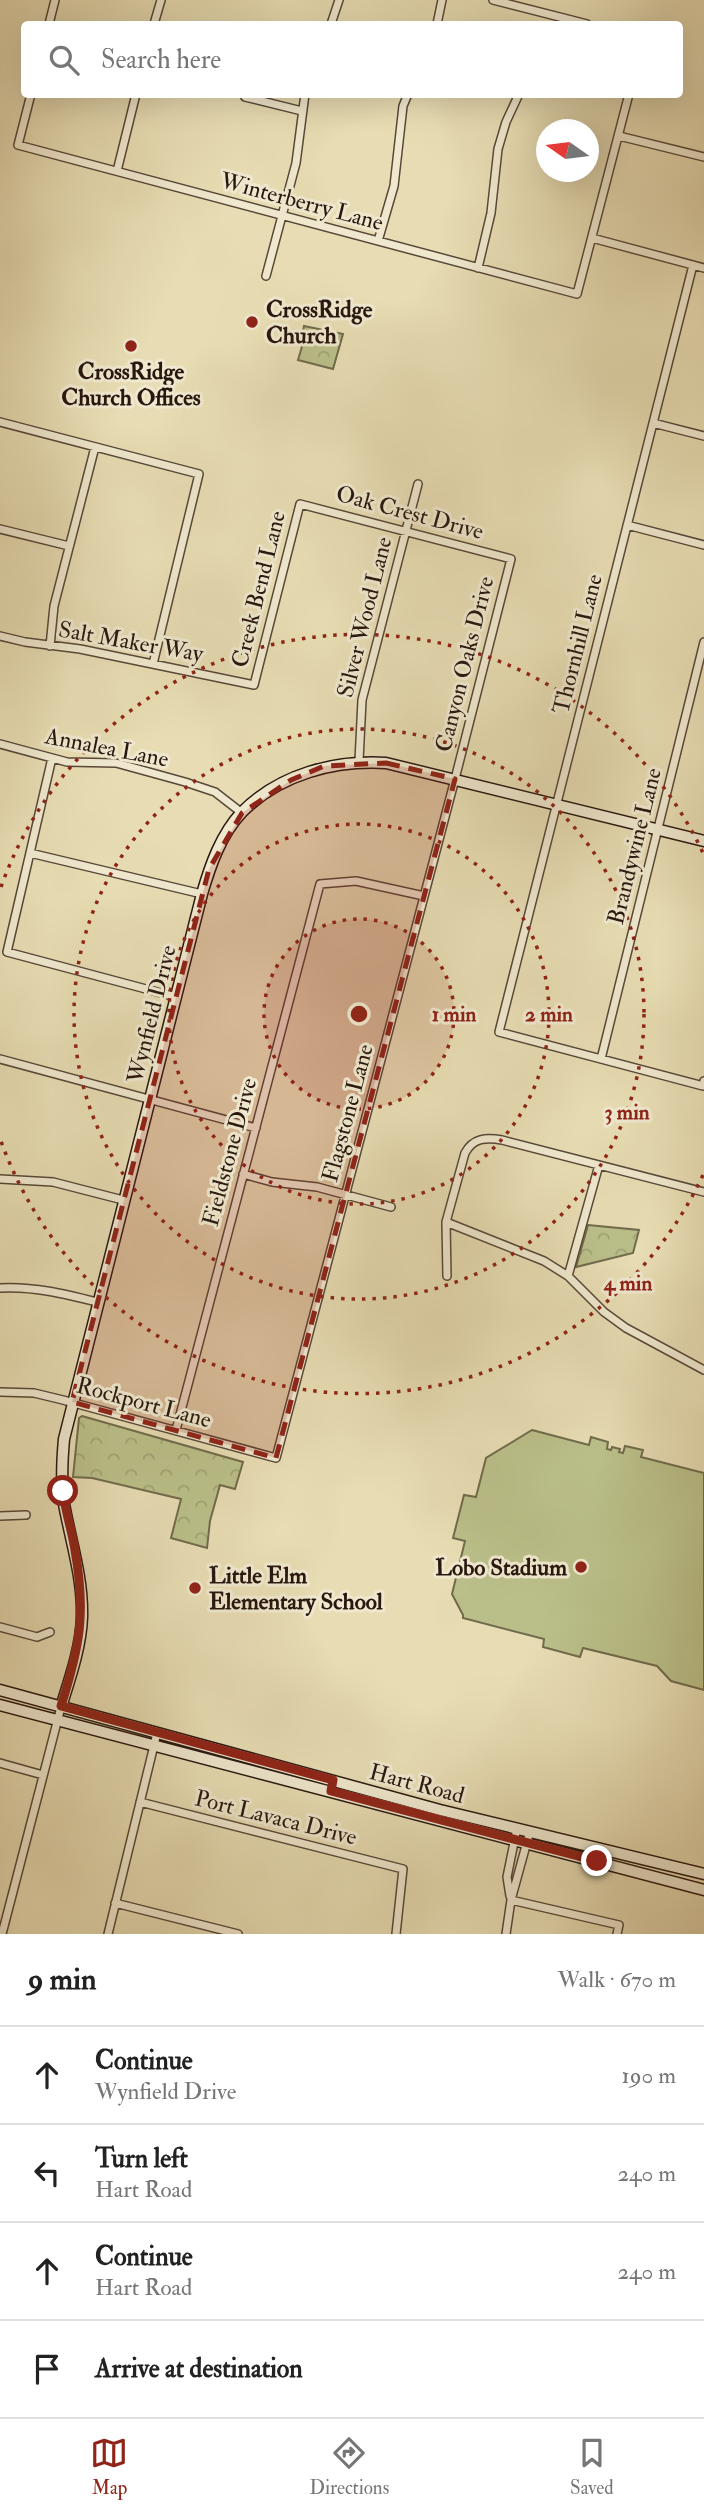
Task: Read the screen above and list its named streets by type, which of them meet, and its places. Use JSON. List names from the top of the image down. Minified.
{"streets":{"street":["Winterberry Lane","Oak Crest Drive","Creek Bend Lane","Silver Wood Lane","Salt Maker Way","Thornhill Lane","Canyon Oaks Drive","Annalea Lane","Brandywine Lane","Wynfield Drive","Flagstone Lane","Fieldstone Drive","Rockport Lane","Hart Road","Port Lavaca Drive"]},"crossings":[["Oak Crest Drive","Creek Bend Lane"],["Oak Crest Drive","Silver Wood Lane"],["Oak Crest Drive","Canyon Oaks Drive"],["Creek Bend Lane","Salt Maker Way"],["Silver Wood Lane","Wynfield Drive"],["Thornhill Lane","Brandywine Lane"],["Thornhill Lane","Wynfield Drive"],["Canyon Oaks Drive","Wynfield Drive"],["Canyon Oaks Drive","Flagstone Lane"],["Annalea Lane","Wynfield Drive"],["Brandywine Lane","Wynfield Drive"],["Wynfield Drive","Flagstone Lane"],["Wynfield Drive","Rockport Lane"],["Wynfield Drive","Hart Road"],["Flagstone Lane","Fieldstone Drive"],["Flagstone Lane","Rockport Lane"],["Fieldstone Drive","Rockport Lane"]],"places":["CrossRidge Church","CrossRidge Church Offices","Lobo Stadium","Little Elm Elementary School"],"north":"left","page":{"search":"Search here","heading":["9 min","Walk · 670 m"],"list":[["Continue","Wynfield Drive","190 m"],["Turn left","Hart Road","240 m"],["Continue","Hart Road","240 m"],"Arrive at destination"],"nav":["Map","Directions","Saved"]},"rings":["1 min","2 min","3 min","4 min"]}
